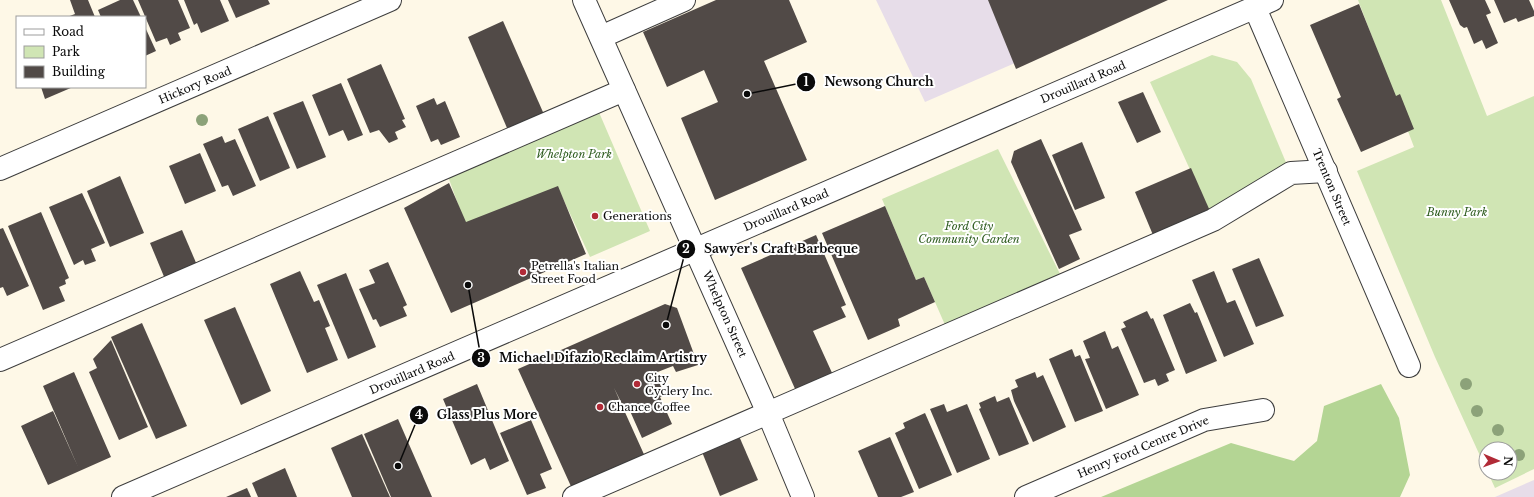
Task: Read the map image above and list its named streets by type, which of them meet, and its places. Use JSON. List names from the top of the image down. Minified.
{"streets":{"street":["Drouillard Road","Hickory Road","Trenton Street","Whelpton Street","Henry Ford Centre Drive"]},"crossings":[["Drouillard Road","Trenton Street"],["Drouillard Road","Whelpton Street"]],"parks":["Whelpton Park","Bunny Park","Ford City Community Garden"],"places":["Newsong Church","Generations","Petrella's Italian Street Food","Michael Difazio Reclaim Artistry","Sawyer's Craft Barbeque","City Cyclery Inc.","Chance Coffee","Glass Plus More"],"legend":["Road","Park","Building"],"north":"right"}
